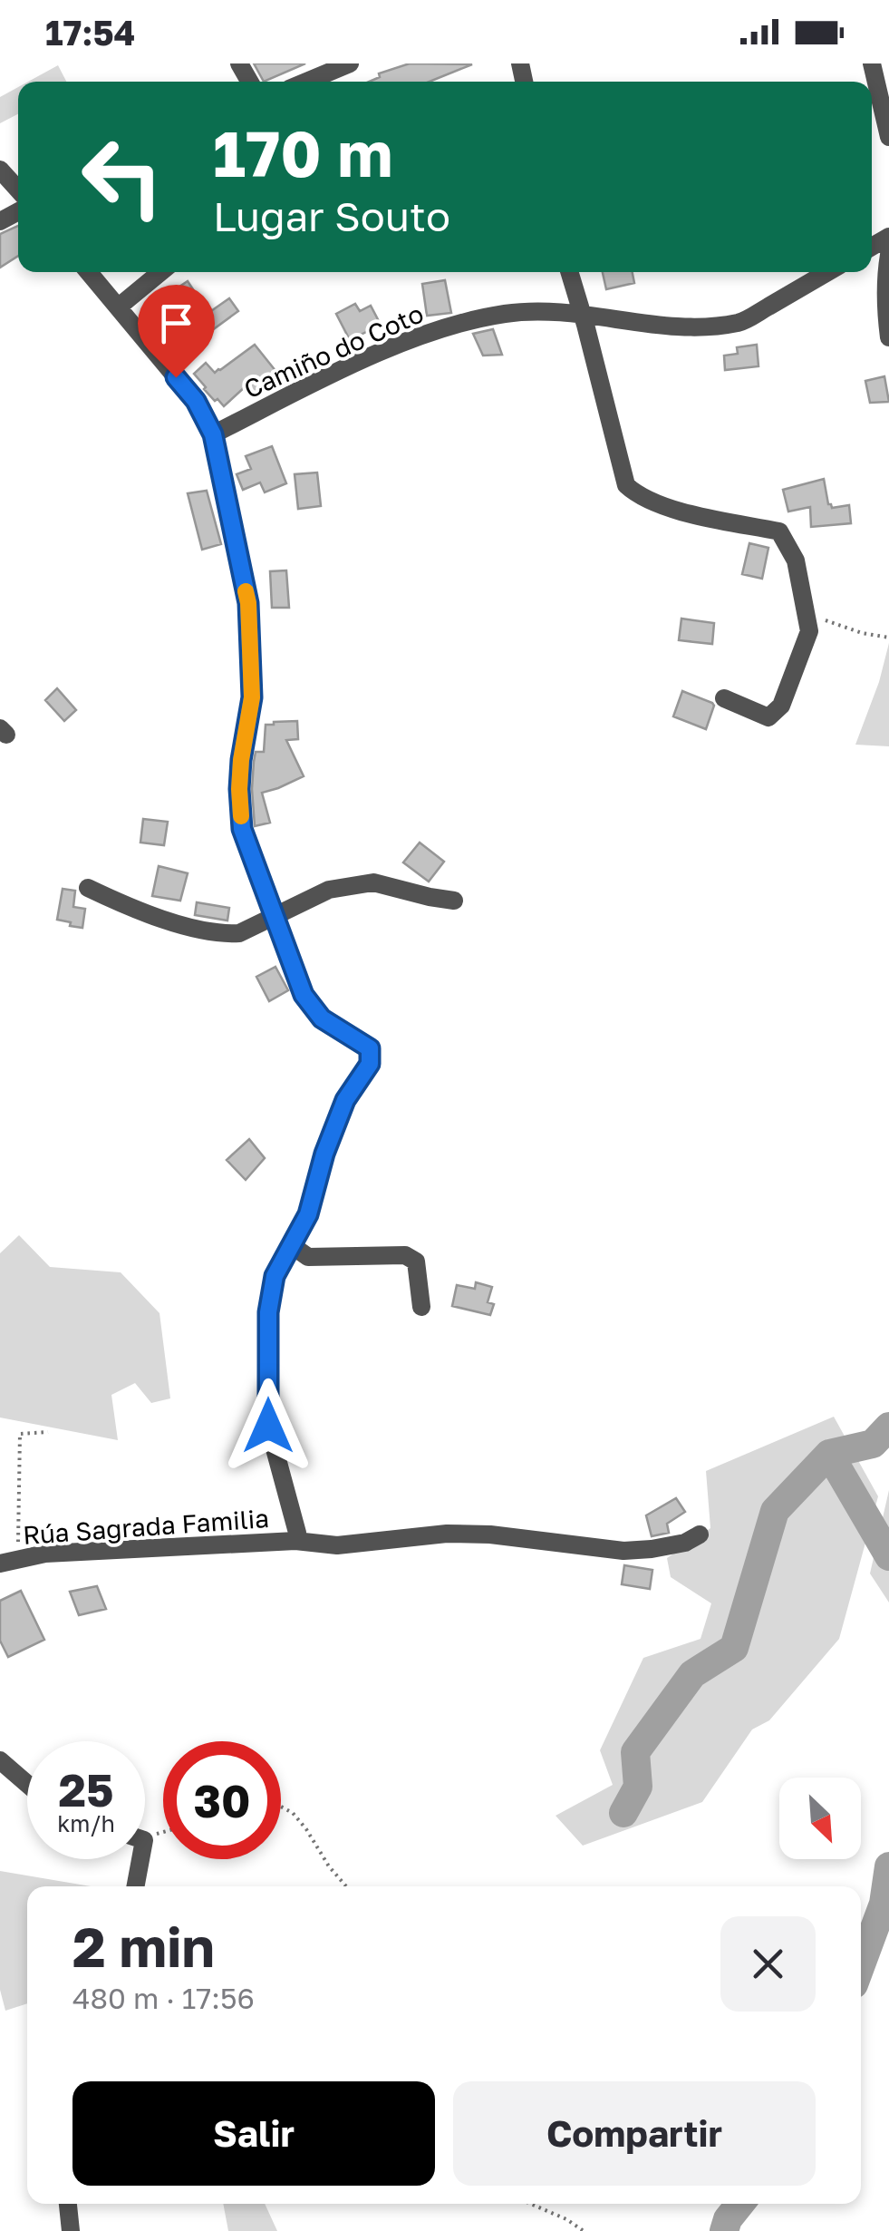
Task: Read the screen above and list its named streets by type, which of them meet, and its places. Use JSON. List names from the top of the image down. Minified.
{"streets":{"street":["Camiño do Coto","Rúa Sagrada Familia"]},"north":"bottom right","page":{"status":"17:54","turn":["170 m","Lugar Souto"],"speed":"25 km/h","limit":"30","heading":["2 min","480 m · 17:56"],"buttons":["Salir","Compartir"]}}
